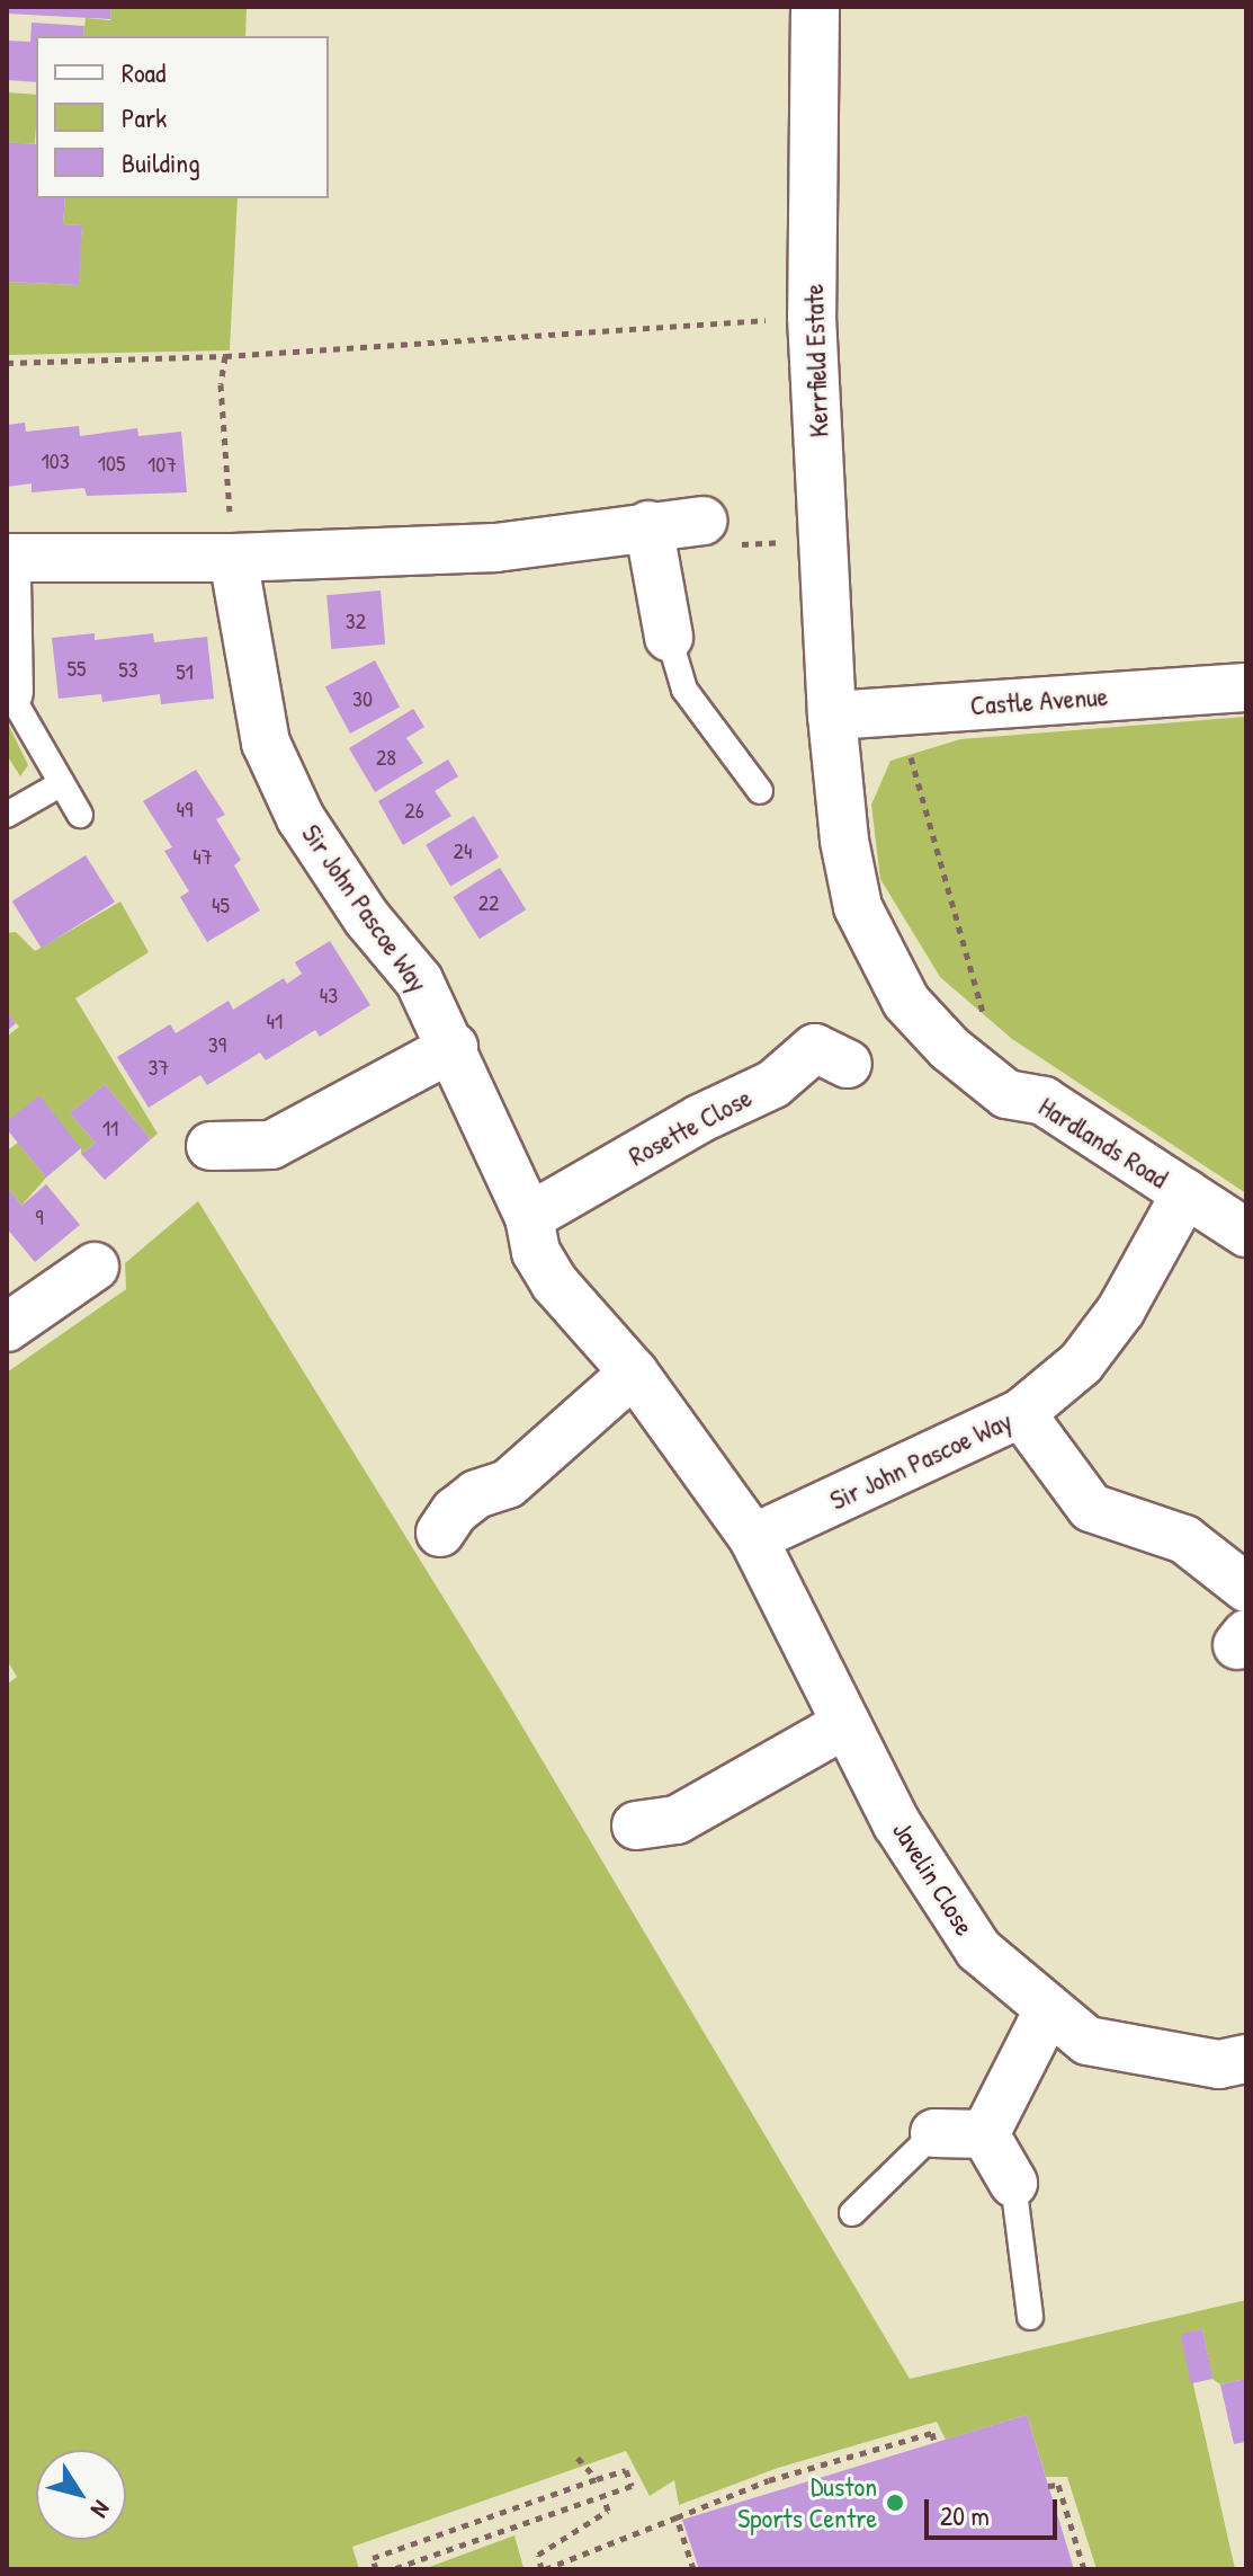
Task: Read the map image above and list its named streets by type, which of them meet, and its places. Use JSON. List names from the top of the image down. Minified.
{"streets":{"street":["Kerrfield Estate","Castle Avenue","Sir John Pascoe Way","Rosette Close","Hardlands Road","Javelin Close"]},"crossings":[["Kerrfield Estate","Castle Avenue"],["Kerrfield Estate","Hardlands Road"],["Castle Avenue","Hardlands Road"],["Sir John Pascoe Way","Rosette Close"],["Sir John Pascoe Way","Hardlands Road"],["Sir John Pascoe Way","Javelin Close"]],"places":["Duston Sports Centre"],"house_numbers":["103","105","107","32","55","53","51","30","28","49","26","24","47","22","45","43","41","39","37","11","9"],"legend":["Road","Park","Building"],"scale_bar":"20 m","north":"bottom right"}
